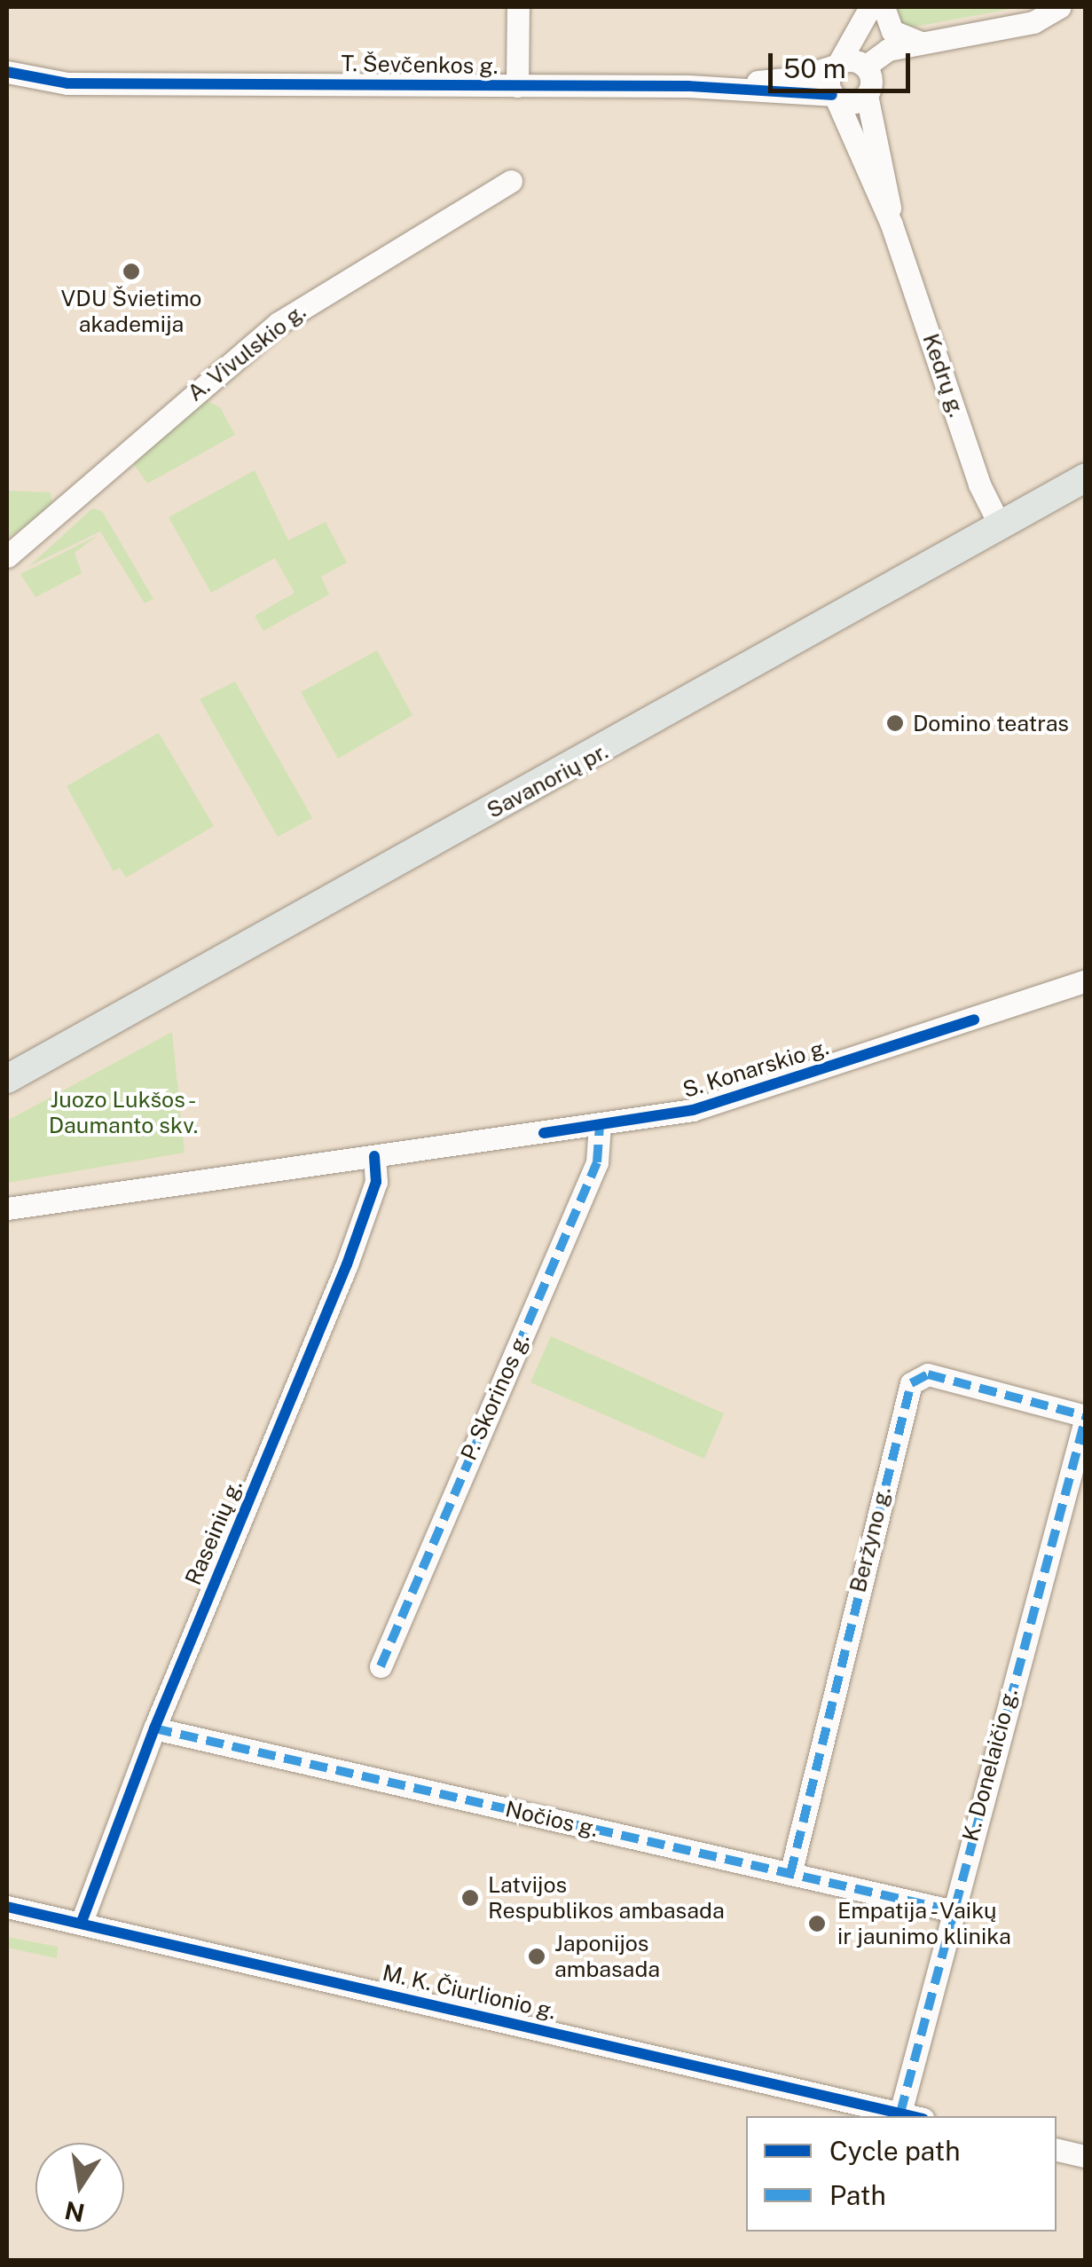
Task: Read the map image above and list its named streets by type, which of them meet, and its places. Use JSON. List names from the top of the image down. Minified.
{"streets":{"main road":["Savanorių pr."],"street":["T. Ševčenkos g.","A. Vivulskio g.","Kedrų g.","S. Konarskio g.","P. Skorinos g.","Raseinių g.","Beržyno g.","K. Donelaičio g.","Nočios g.","M. K. Čiurlionio g."]},"crossings":[["T. Ševčenkos g.","Kedrų g."],["Kedrų g.","Savanorių pr."],["S. Konarskio g.","P. Skorinos g."],["S. Konarskio g.","Raseinių g."],["Raseinių g.","Nočios g."],["Raseinių g.","M. K. Čiurlionio g."],["Beržyno g.","K. Donelaičio g."],["Beržyno g.","Nočios g."],["K. Donelaičio g.","Nočios g."],["K. Donelaičio g.","M. K. Čiurlionio g."]],"parks":["Juozo Lukšos - Daumanto skv."],"places":["VDU Švietimo akademija","Domino teatras","Latvijos Respublikos ambasada","Empatija - Vaikų ir jaunimo klinika","Japonijos ambasada"],"legend":["Cycle path","Path"],"scale_bar":"50 m","north":"bottom"}
